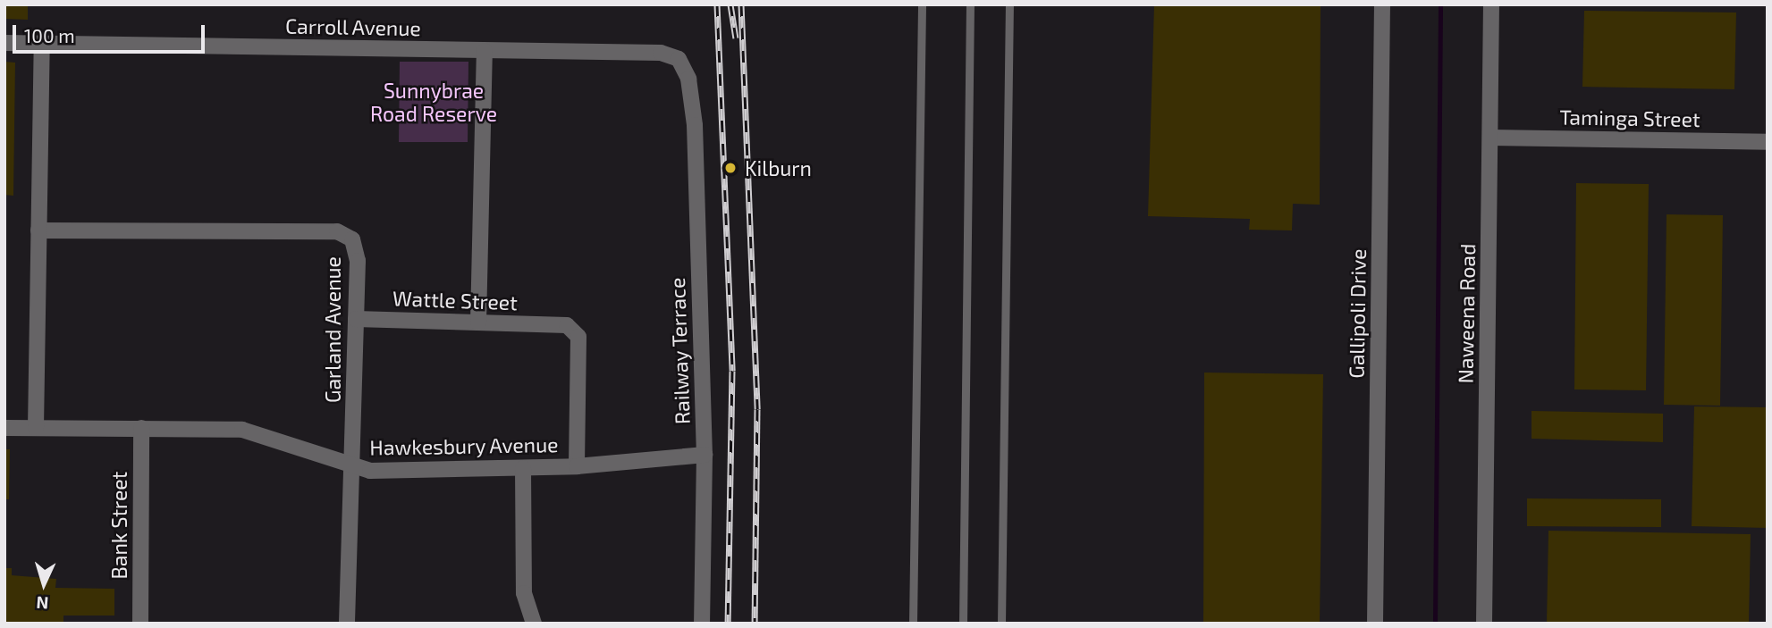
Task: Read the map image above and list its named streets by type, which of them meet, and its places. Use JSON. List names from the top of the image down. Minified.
{"streets":{"street":["Carroll Avenue","Taminga Street","Wattle Street","Gallipoli Drive","Naweena Road","Garland Avenue","Railway Terrace","Hawkesbury Avenue","Bank Street"]},"crossings":[["Carroll Avenue","Railway Terrace"],["Taminga Street","Naweena Road"],["Wattle Street","Garland Avenue"],["Wattle Street","Hawkesbury Avenue"],["Garland Avenue","Hawkesbury Avenue"],["Railway Terrace","Hawkesbury Avenue"],["Hawkesbury Avenue","Bank Street"]],"parks":["Sunnybrae Road Reserve"],"places":["Kilburn"],"scale_bar":"100 m","north":"bottom"}
